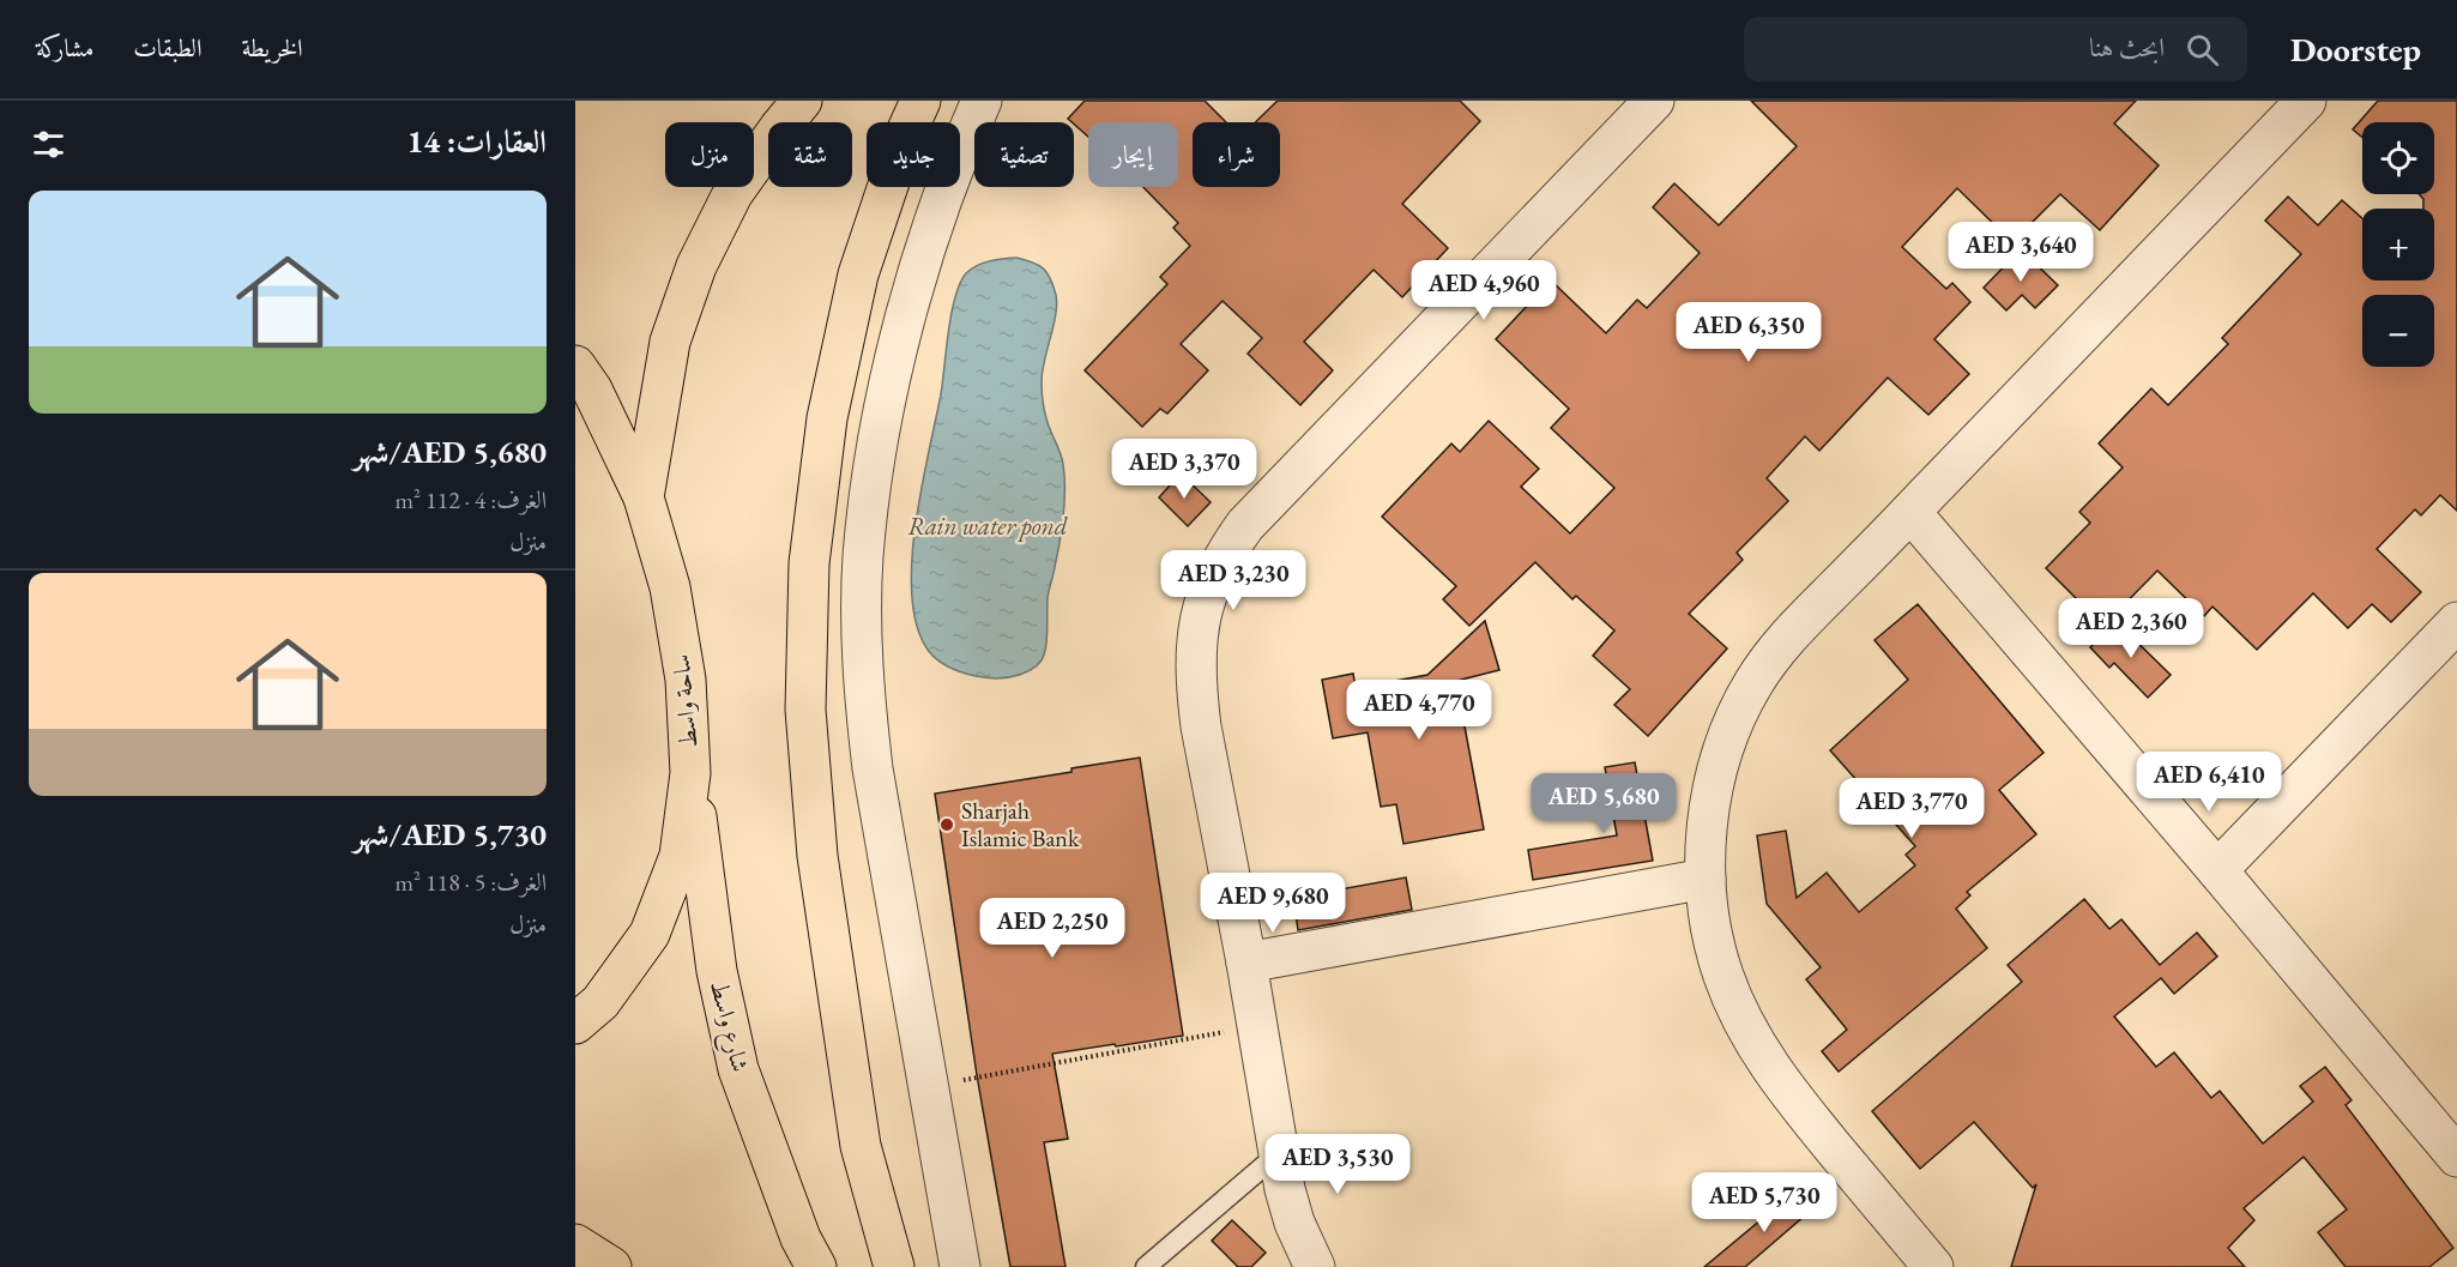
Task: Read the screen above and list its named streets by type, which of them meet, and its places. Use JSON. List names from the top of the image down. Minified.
{"streets":{"main road":["ساحة واسط","شارع واسط"]},"crossings":[["ساحة واسط","شارع واسط"]],"water":["Rain water pond"],"places":["Sharjah Islamic Bank"],"page":{"header":"Doorstep","search":"ابحث هنا","nav":["الخريطة","الطبقات","مشاركة"],"heading":"العقارات: 14","map_buttons":["+","−"],"chip":["شراء","إيجار","تصفية","جديد","شقة","منزل"],"list":[{"name":"AED 5,680/شهر","note":"الغرف: 4 · 112 m² · منزل"},{"name":"AED 5,730/شهر","note":"الغرف: 5 · 118 m² · منزل"}],"price":["AED 3,640","AED 4,960","AED 6,350","AED 3,370","AED 3,230","AED 2,360","AED 4,770","AED 6,410","AED 5,680","AED 3,770","AED 9,680","AED 2,250","AED 3,530","AED 5,730"]}}
